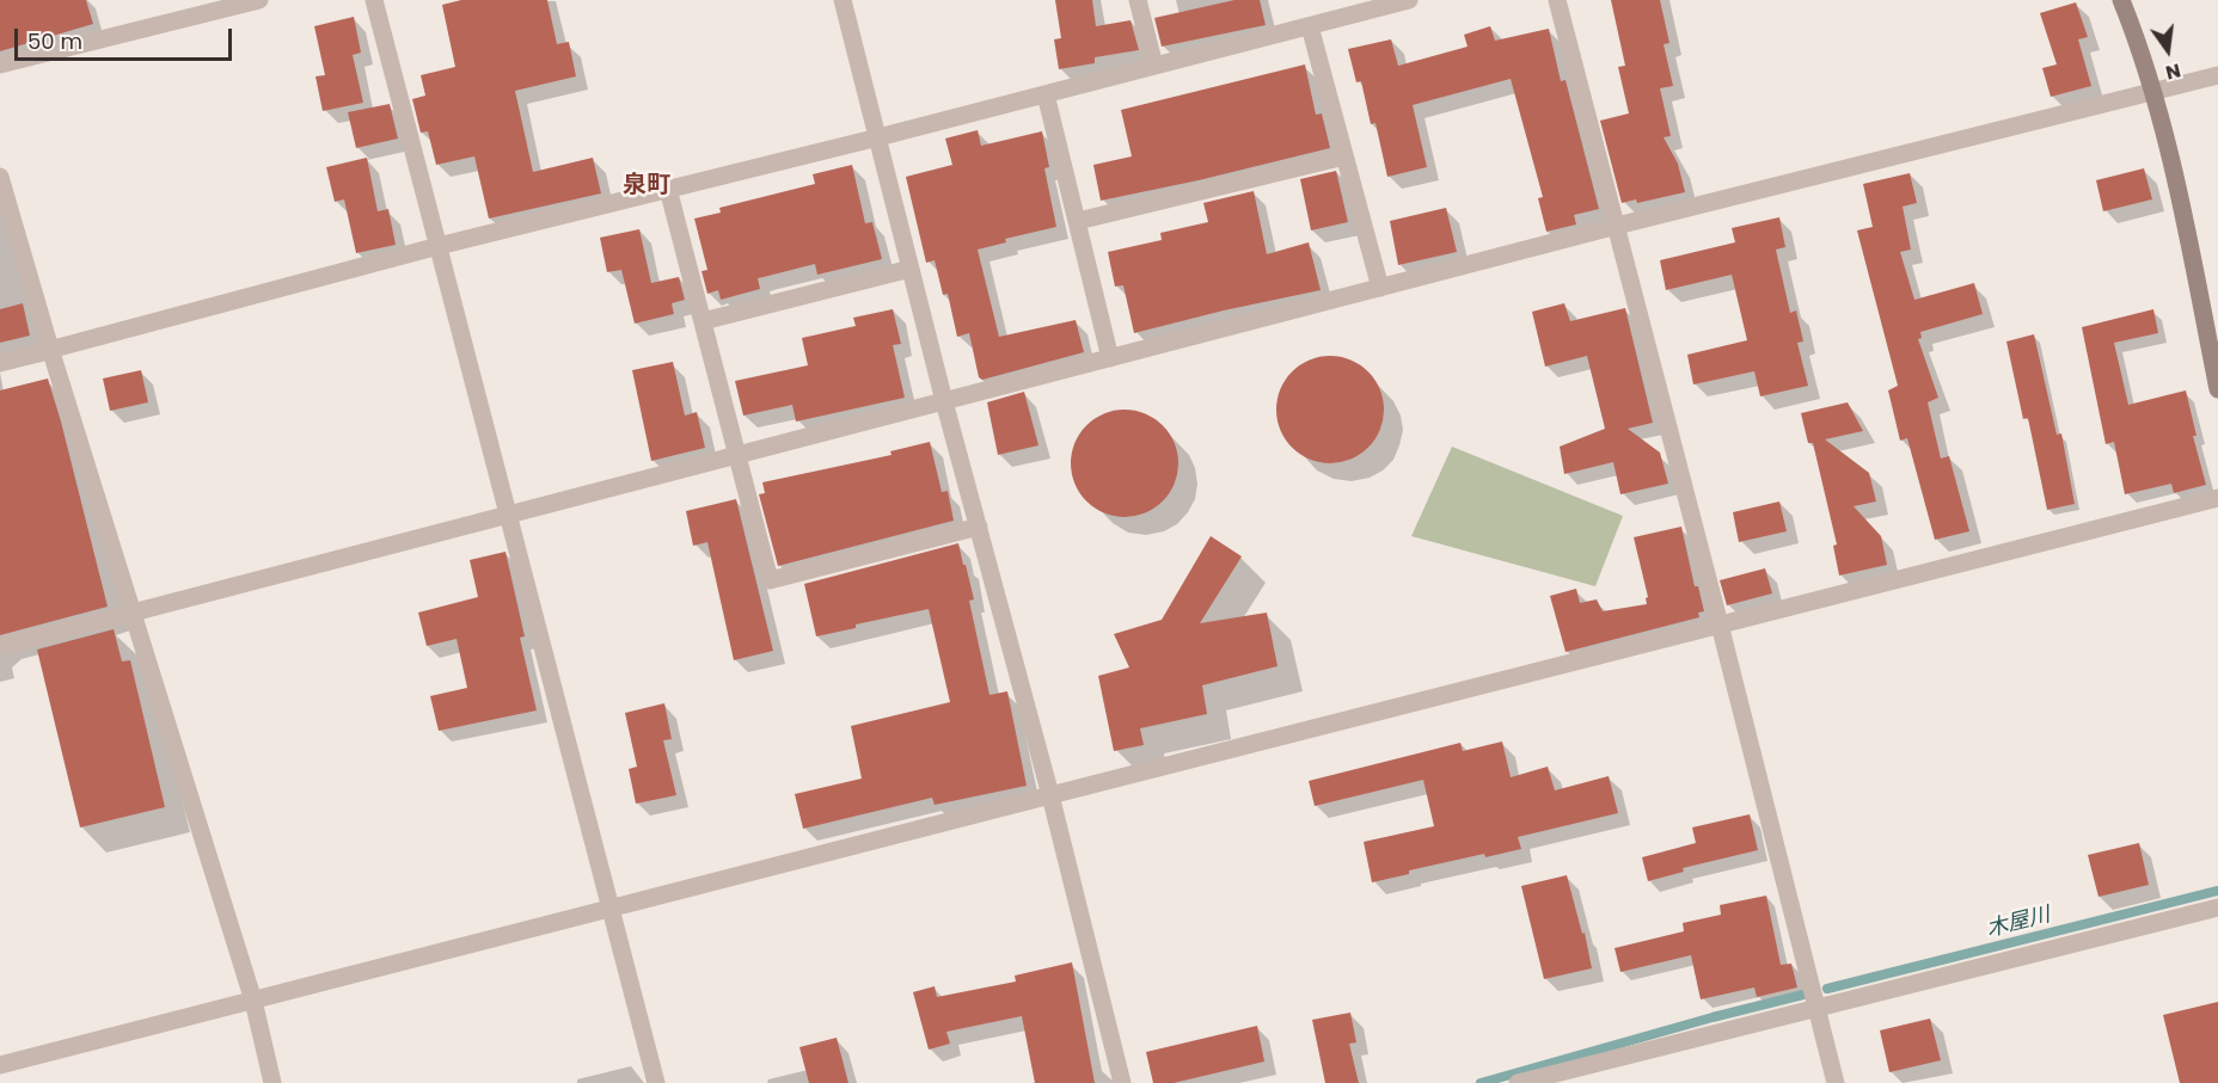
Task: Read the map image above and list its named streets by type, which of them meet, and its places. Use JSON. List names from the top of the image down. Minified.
{"districts":["泉町"],"water":["木屋川"],"scale_bar":"50 m","north":"bottom"}
